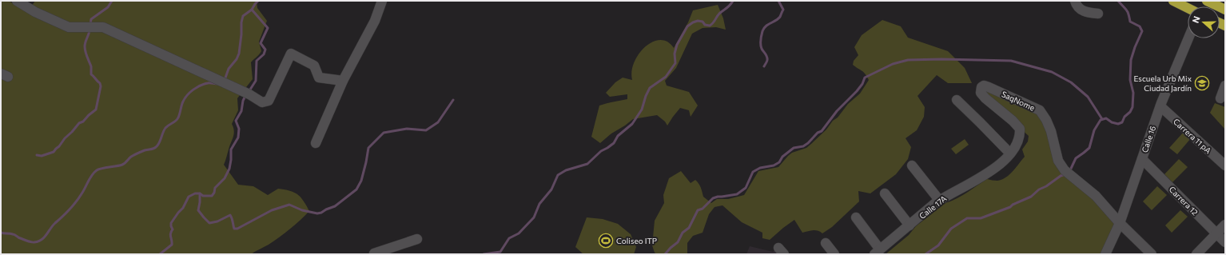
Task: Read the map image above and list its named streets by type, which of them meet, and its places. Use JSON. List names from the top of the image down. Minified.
{"streets":{"street":["SaqNome","Carrera 11 pA","Calle 16","Carrera 12","Calle 17A"]},"crossings":[["SaqNome","Calle 16"],["SaqNome","Calle 17A"],["Carrera 11 pA","Calle 16"],["Calle 16","Carrera 12"]],"places":{"school or university":["Escuela Urb Mix Ciudad Jardín"],"sports":["Coliseo ITP"]},"north":"left"}
